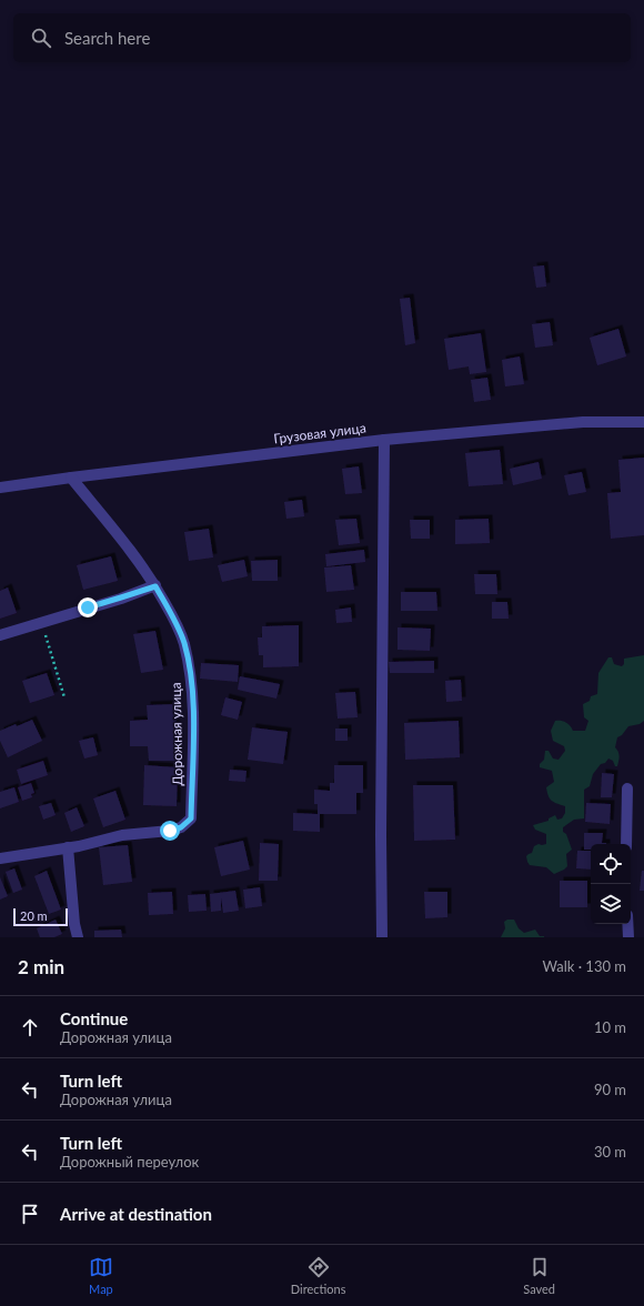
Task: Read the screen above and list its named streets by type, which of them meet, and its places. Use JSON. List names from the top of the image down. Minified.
{"streets":{"street":["Грузовая улица","Дорожная улица"]},"crossings":[["Грузовая улица","Дорожная улица"]],"scale_bar":"20 m","page":{"search":"Search here","scale":"20 m","heading":["2 min","Walk · 130 m"],"list":[["Continue","Дорожная улица","10 m"],["Turn left","Дорожная улица","90 m"],["Turn left","Дорожный переулок","30 m"],"Arrive at destination"],"nav":["Map","Directions","Saved"]}}
